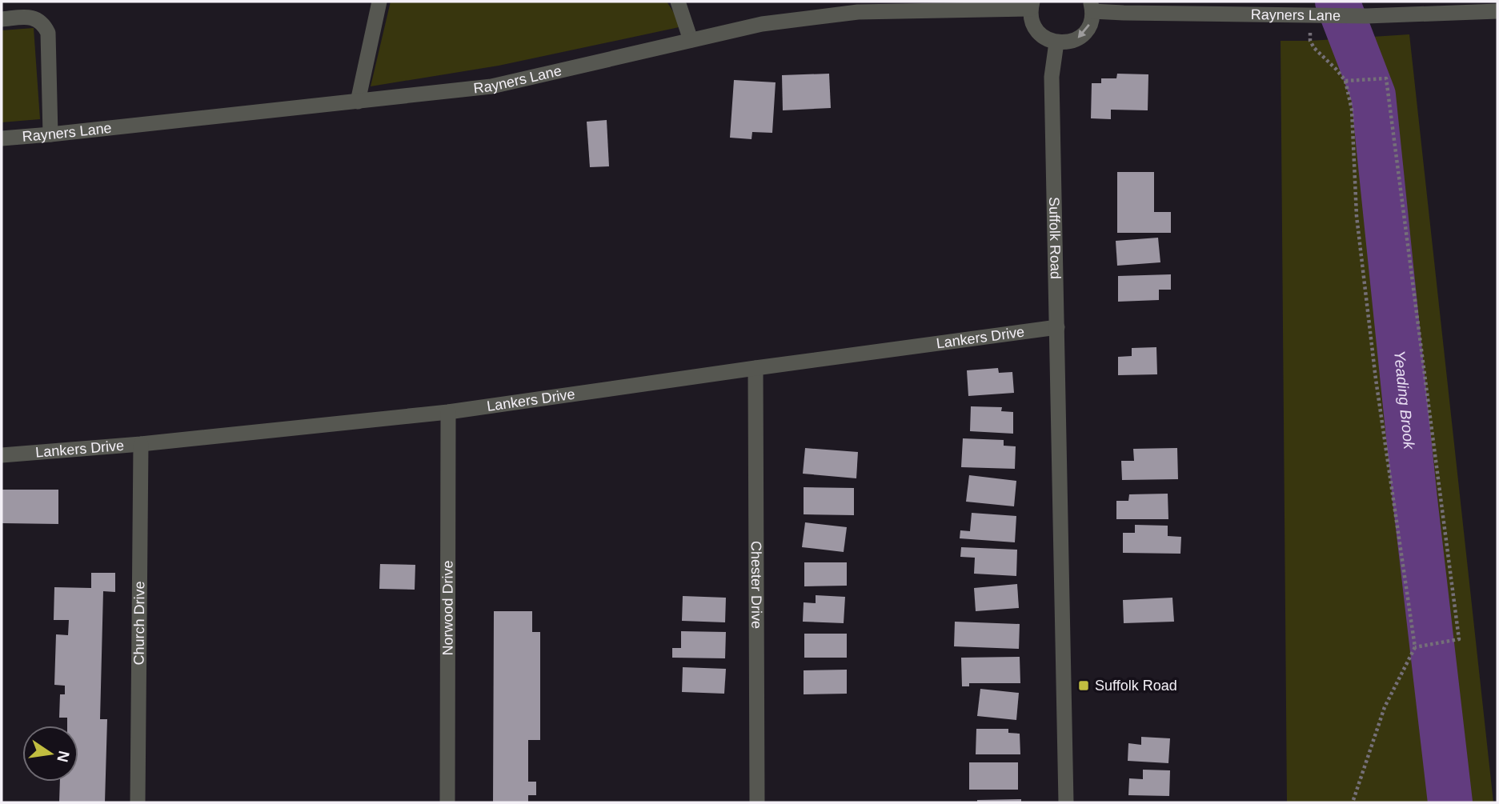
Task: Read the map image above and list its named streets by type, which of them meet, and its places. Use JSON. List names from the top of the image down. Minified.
{"streets":{"street":["Rayners Lane","Suffolk Road","Lankers Drive","Chester Drive","Norwood Drive","Church Drive"]},"crossings":[["Rayners Lane","Suffolk Road"],["Suffolk Road","Lankers Drive"],["Lankers Drive","Chester Drive"],["Lankers Drive","Norwood Drive"],["Lankers Drive","Church Drive"]],"water":["Yeading Brook"],"places":{"transit":["Suffolk Road"]},"north":"right"}
